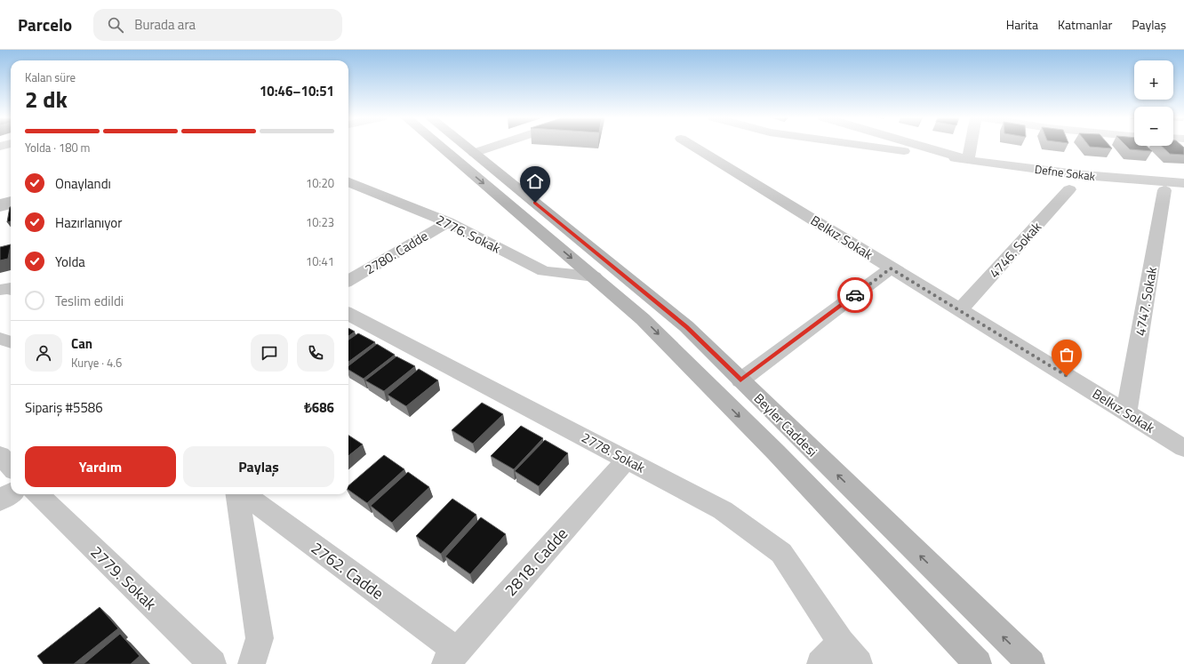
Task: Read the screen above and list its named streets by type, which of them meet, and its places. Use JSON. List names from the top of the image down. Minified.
{"streets":{"main road":["Beyler Caddesi"],"street":["Defne Sokak","2776. Sokak","Belkız Sokak","4746. Sokak","2780. Cadde","4747. Sokak","2778. Sokak","2818. Cadde","2762. Cadde","2779. Sokak"]},"crossings":[["2776. Sokak","2780. Cadde"],["2776. Sokak","Beyler Caddesi"],["Belkız Sokak","4746. Sokak"],["Belkız Sokak","4747. Sokak"],["2778. Sokak","2818. Cadde"],["2818. Cadde","2762. Cadde"]],"page":{"header":"Parcelo","search":"Burada ara","nav":["Harita","Katmanlar","Paylaş"],"map_buttons":["+","−"],"heading":["2 dk","Kalan süre","10:46–10:51"],"panel":["Can","Kurye · 4.6","Sipariş #5586","₺686"],"bar":"Yolda · 180 m","list":[["Onaylandı","10:20"],["Hazırlanıyor","10:23"],["Yolda","10:41"],"Teslim edildi"],"buttons":["Yardım","Paylaş"]}}
